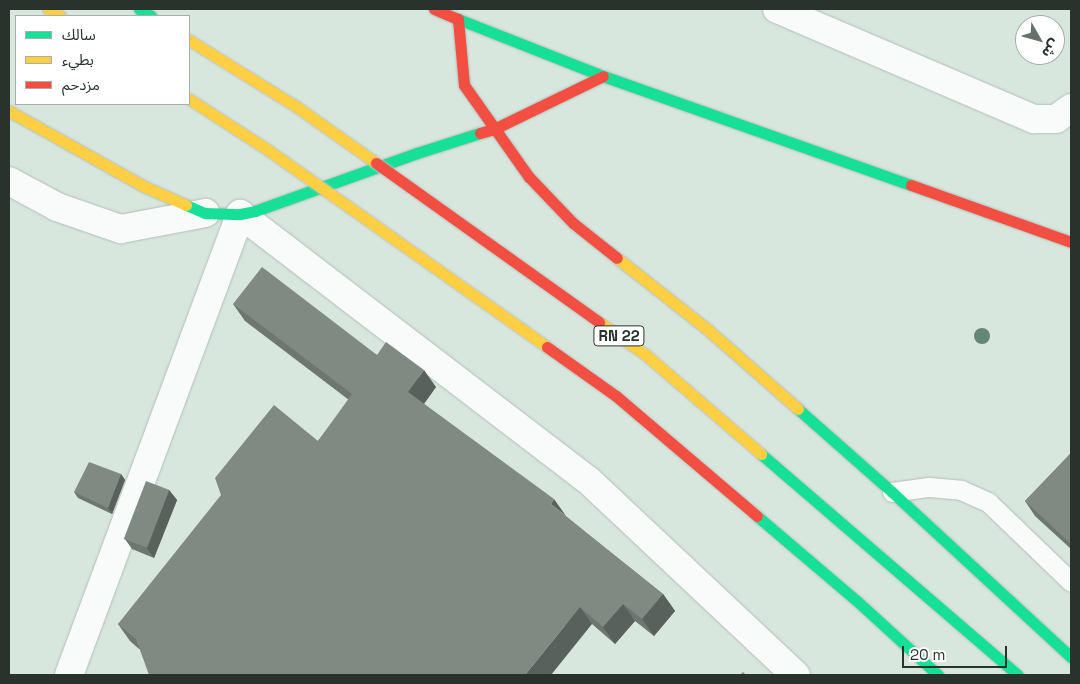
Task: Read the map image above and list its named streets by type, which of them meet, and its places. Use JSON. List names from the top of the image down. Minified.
{"streets":{"main road":["RN 22"]},"legend":["سالك","بطيء","مزدحم"],"scale_bar":"20 m","north":"bottom right"}
